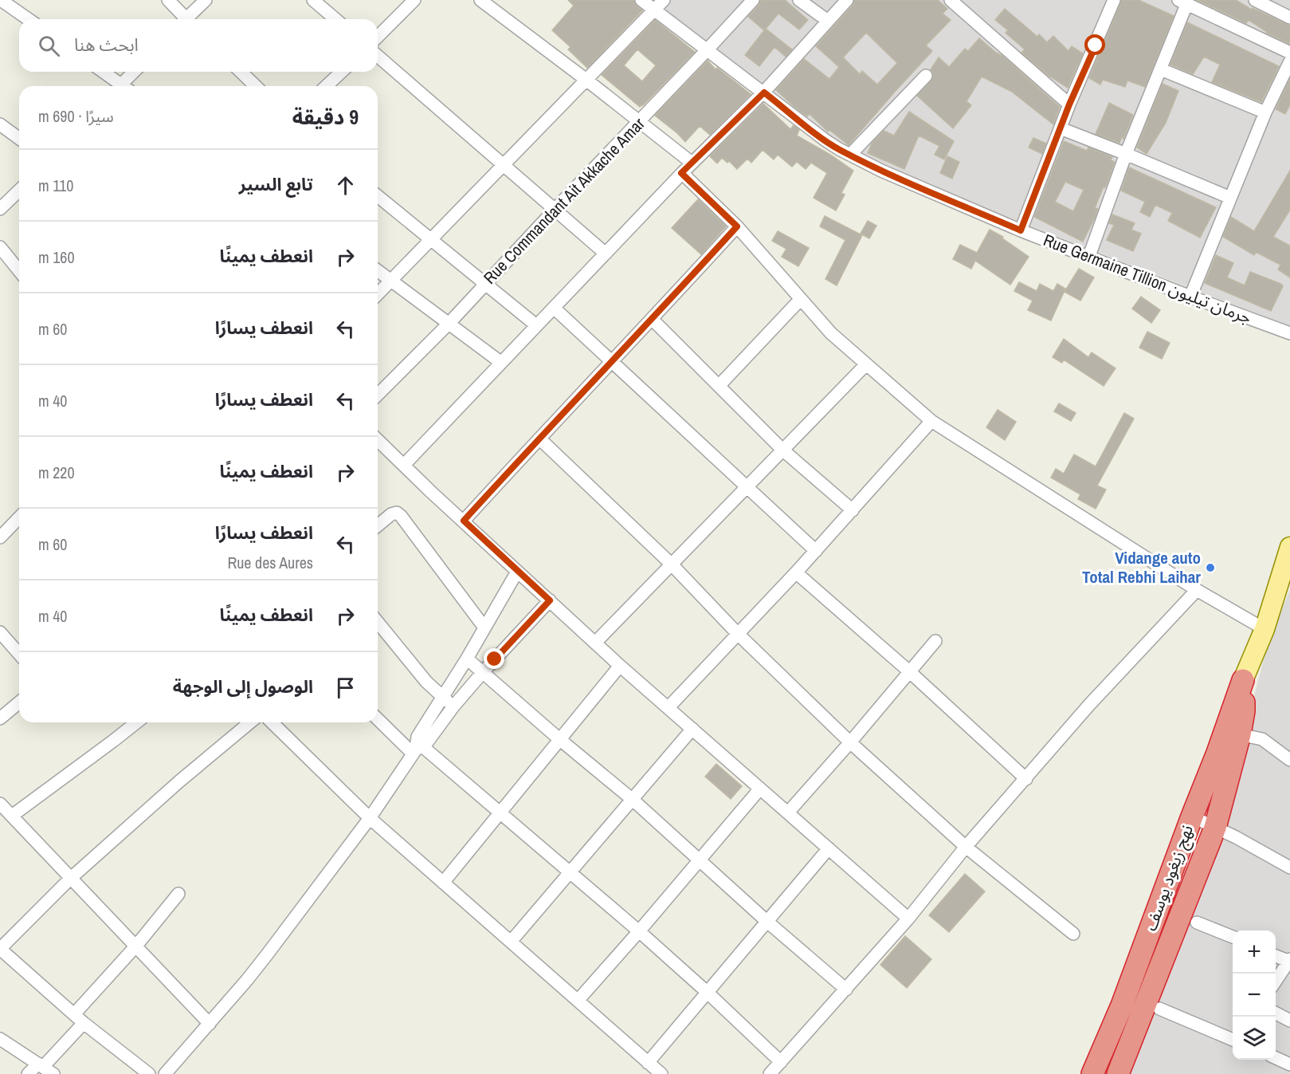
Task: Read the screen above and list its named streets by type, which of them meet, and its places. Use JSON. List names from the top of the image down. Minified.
{"streets":{"highway":["نهج زيغود يوسف"],"street":["Rue Commandant Ait Akkache Amar","Rue Germaine Tillion جرمان تيليون"]},"crossings":[["Rue Commandant Ait Akkache Amar","Rue Germaine Tillion جرمان تيليون"]],"places":["Vidange auto Total Rebhi Laihar"],"page":{"search":"ابحث هنا","heading":["9 دقيقة","سيرًا · 690 m"],"list":[["تابع السير","110 m"],["انعطف يمينًا","160 m"],["انعطف يسارًا","60 m"],["انعطف يسارًا","40 m"],["انعطف يمينًا","220 m"],["انعطف يسارًا","Rue des Aures","60 m"],["انعطف يمينًا","40 m"],"الوصول إلى الوجهة"],"map_buttons":["+","−"]}}
